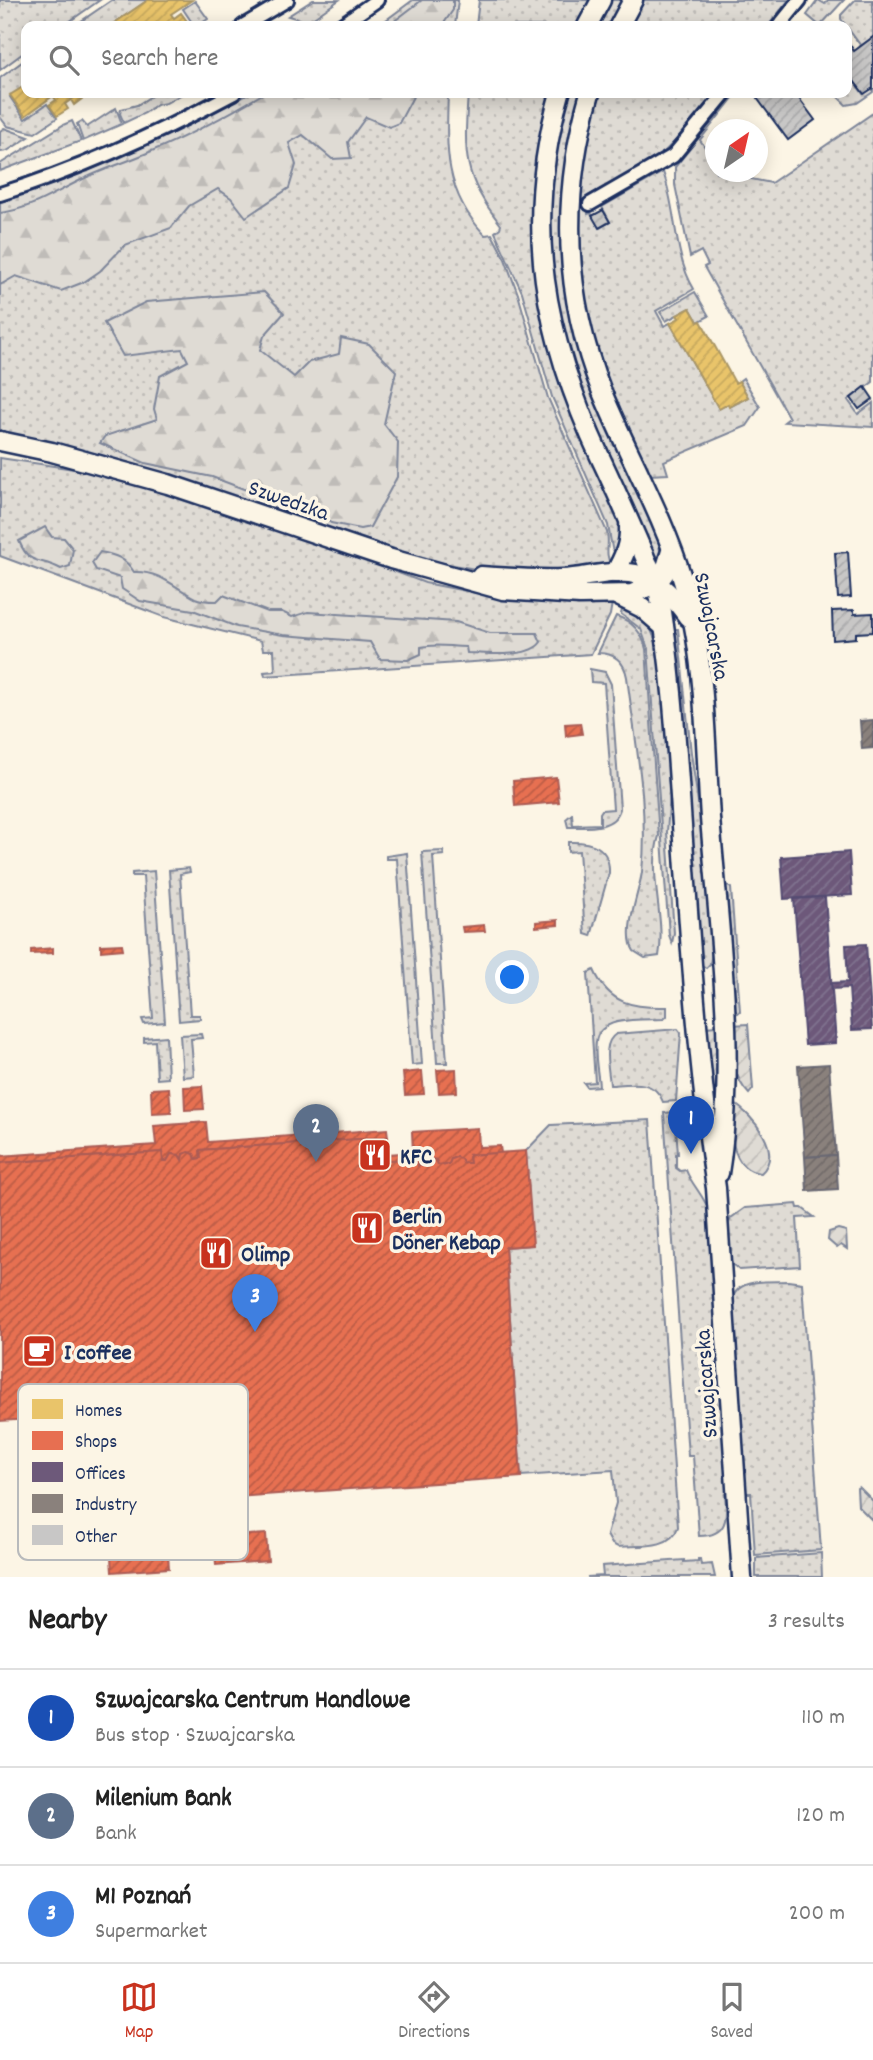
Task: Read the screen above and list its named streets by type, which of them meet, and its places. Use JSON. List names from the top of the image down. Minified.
{"streets":{"street":["Szwedzka","Szwajcarska"]},"crossings":[["Szwedzka","Szwajcarska"]],"places":{"restaurant":["KFC","Berlin Döner Kebap","Olimp"],"cafe":["I coffee"]},"legend":["Homes","Shops","Offices","Industry","Other"],"north":"top right","page":{"search":"Search here","pins":["1","2","3"],"heading":["Nearby","3 results"],"list":[{"mark":"1","name":"Szwajcarska Centrum Handlowe","note":"Bus stop · Szwajcarska","value":"110 m"},{"mark":"2","name":"Milenium Bank","note":"Bank","value":"120 m"},{"mark":"3","name":"M1 Poznań","note":"Supermarket","value":"200 m"}],"nav":["Map","Directions","Saved"]}}
